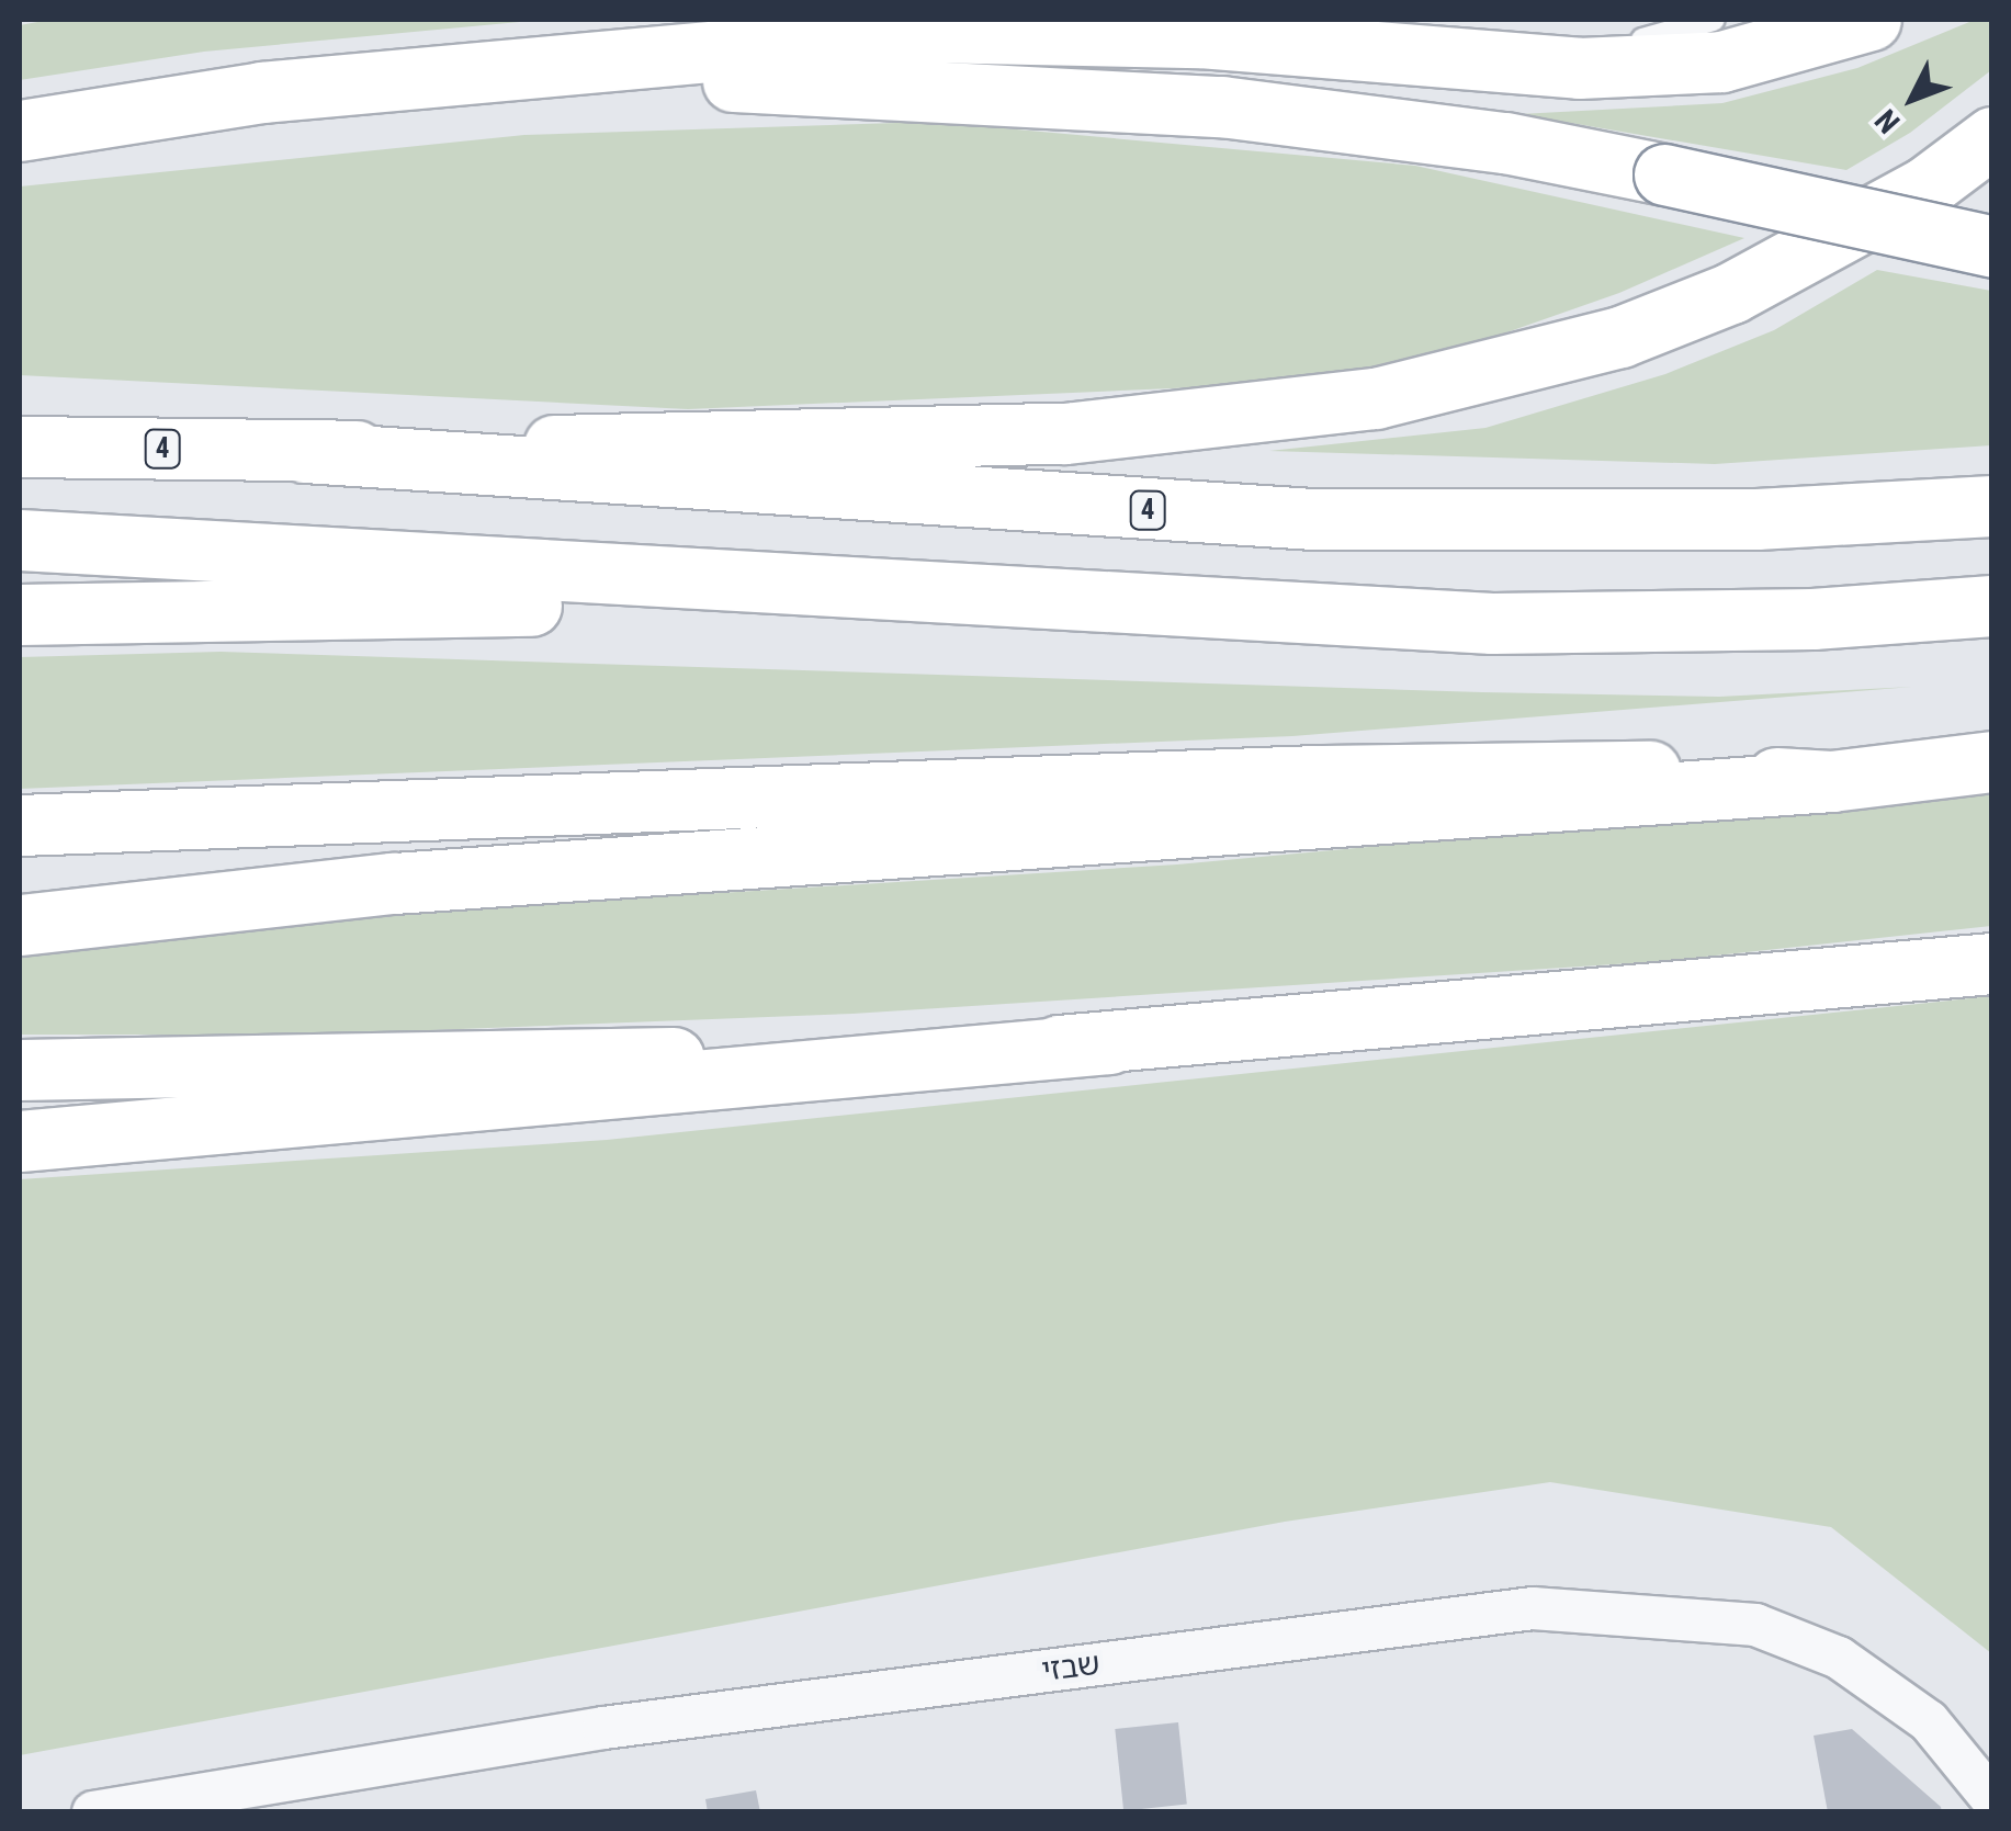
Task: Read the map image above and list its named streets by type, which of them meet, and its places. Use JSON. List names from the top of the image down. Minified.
{"streets":{"highway":["4"],"street":["שבזי"]},"north":"bottom left"}
